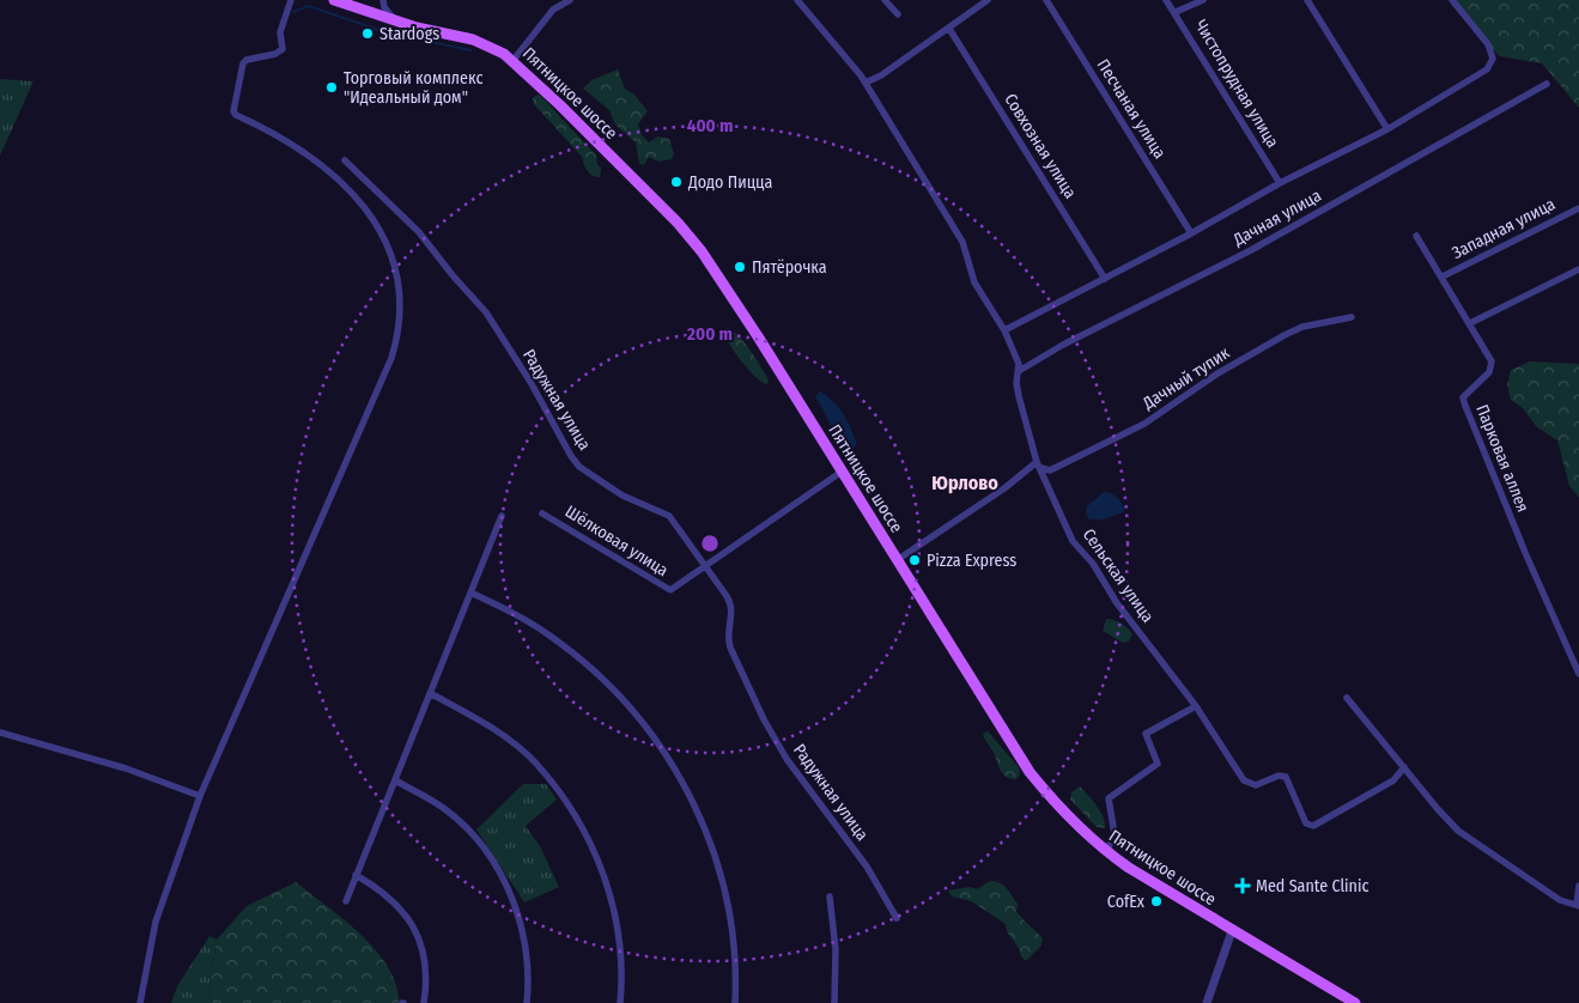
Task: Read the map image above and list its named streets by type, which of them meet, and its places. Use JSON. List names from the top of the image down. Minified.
{"streets":{"main road":["Пятницкое шоссе"],"street":["Чистопрудная улица","Песчаная улица","Совхозная улица","Дачная улица","Западная улица","Дачный тупик","Радужная улица","Парковая аллея","Шёлковая улица","Сельская улица"]},"crossings":[["Дачная улица","Сельская улица"],["Западная улица","Парковая аллея"],["Дачный тупик","Сельская улица"],["Радужная улица","Шёлковая улица"]],"districts":["Юрлово"],"places":{"other":["Stardogs","Торговый комплекс \"Идеальный дом\"","Додо Пицца","Пятёрочка","Pizza Express","CofEx"],"health":["Med Sante Clinic"]},"rings":["400 m","200 m"]}
